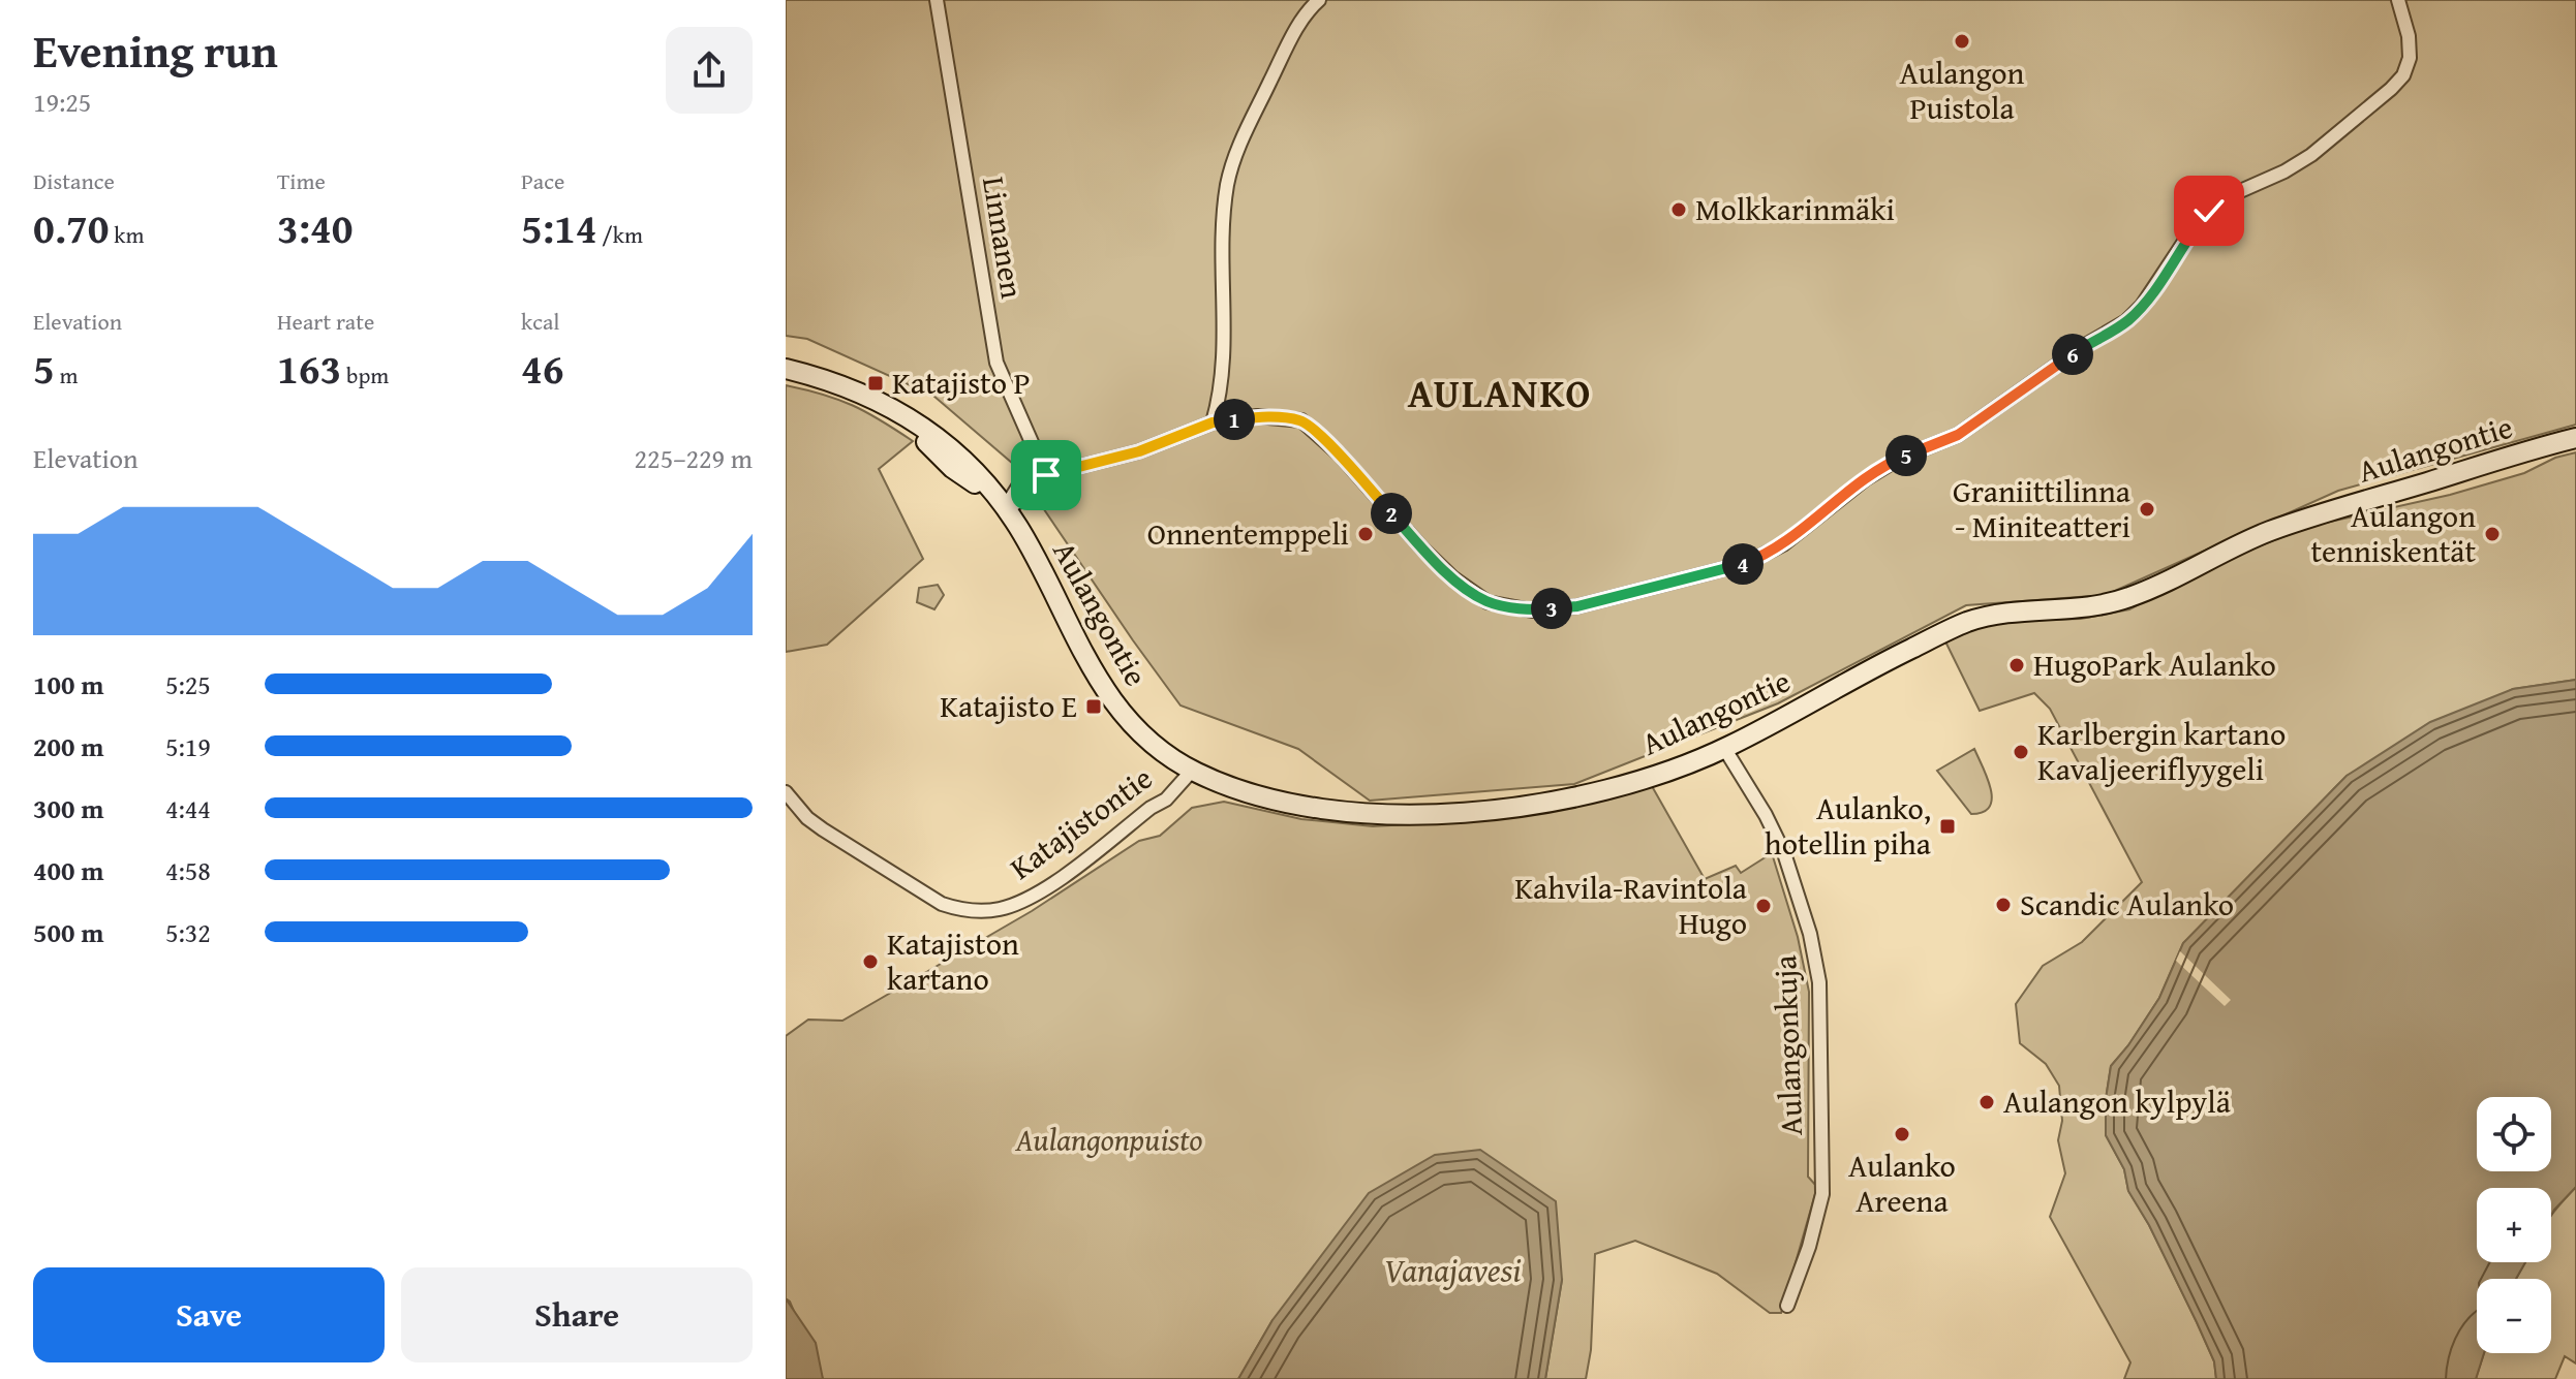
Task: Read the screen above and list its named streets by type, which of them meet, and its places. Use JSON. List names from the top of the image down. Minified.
{"streets":{"street":["Linnanen","Aulangontie","Katajistontie","Aulangonkuja"]},"crossings":[["Aulangontie","Katajistontie"],["Aulangontie","Aulangonkuja"]],"districts":["AULANKO"],"water":["Vanajavesi"],"parks":["Aulangonpuisto"],"places":{"other":["Aulangon Puistola","Molkkarinmäki","Graniittilinna - Miniteatteri","Onnentemppeli","Aulangon tenniskentät","HugoPark Aulanko","Karlbergin kartano Kavaljeeriflyygeli","Scandic Aulanko","Kahvila-Ravintola Hugo","Katajiston kartano","Aulangon kylpylä","Aulanko Areena"],"transit":["Katajisto P","Katajisto E","Aulanko, hotellin piha"]},"page":{"heading":["Evening run","19:25"],"stats":[["Distance","0.70 km"],["Time","3:40"],["Pace","5:14 /km"],["Elevation","5 m"],["Heart rate","163 bpm"],["kcal","46"]],"pins":["6","1","5","2","4","3"],"chart":["Elevation","225–229 m"],"list":[{"name":"100 m","note":"5:25"},{"name":"200 m","note":"5:19"},{"name":"300 m","note":"4:44"},{"name":"400 m","note":"4:58"},{"name":"500 m","note":"5:32"}],"map_buttons":["+","−"],"buttons":["Save","Share"]}}
